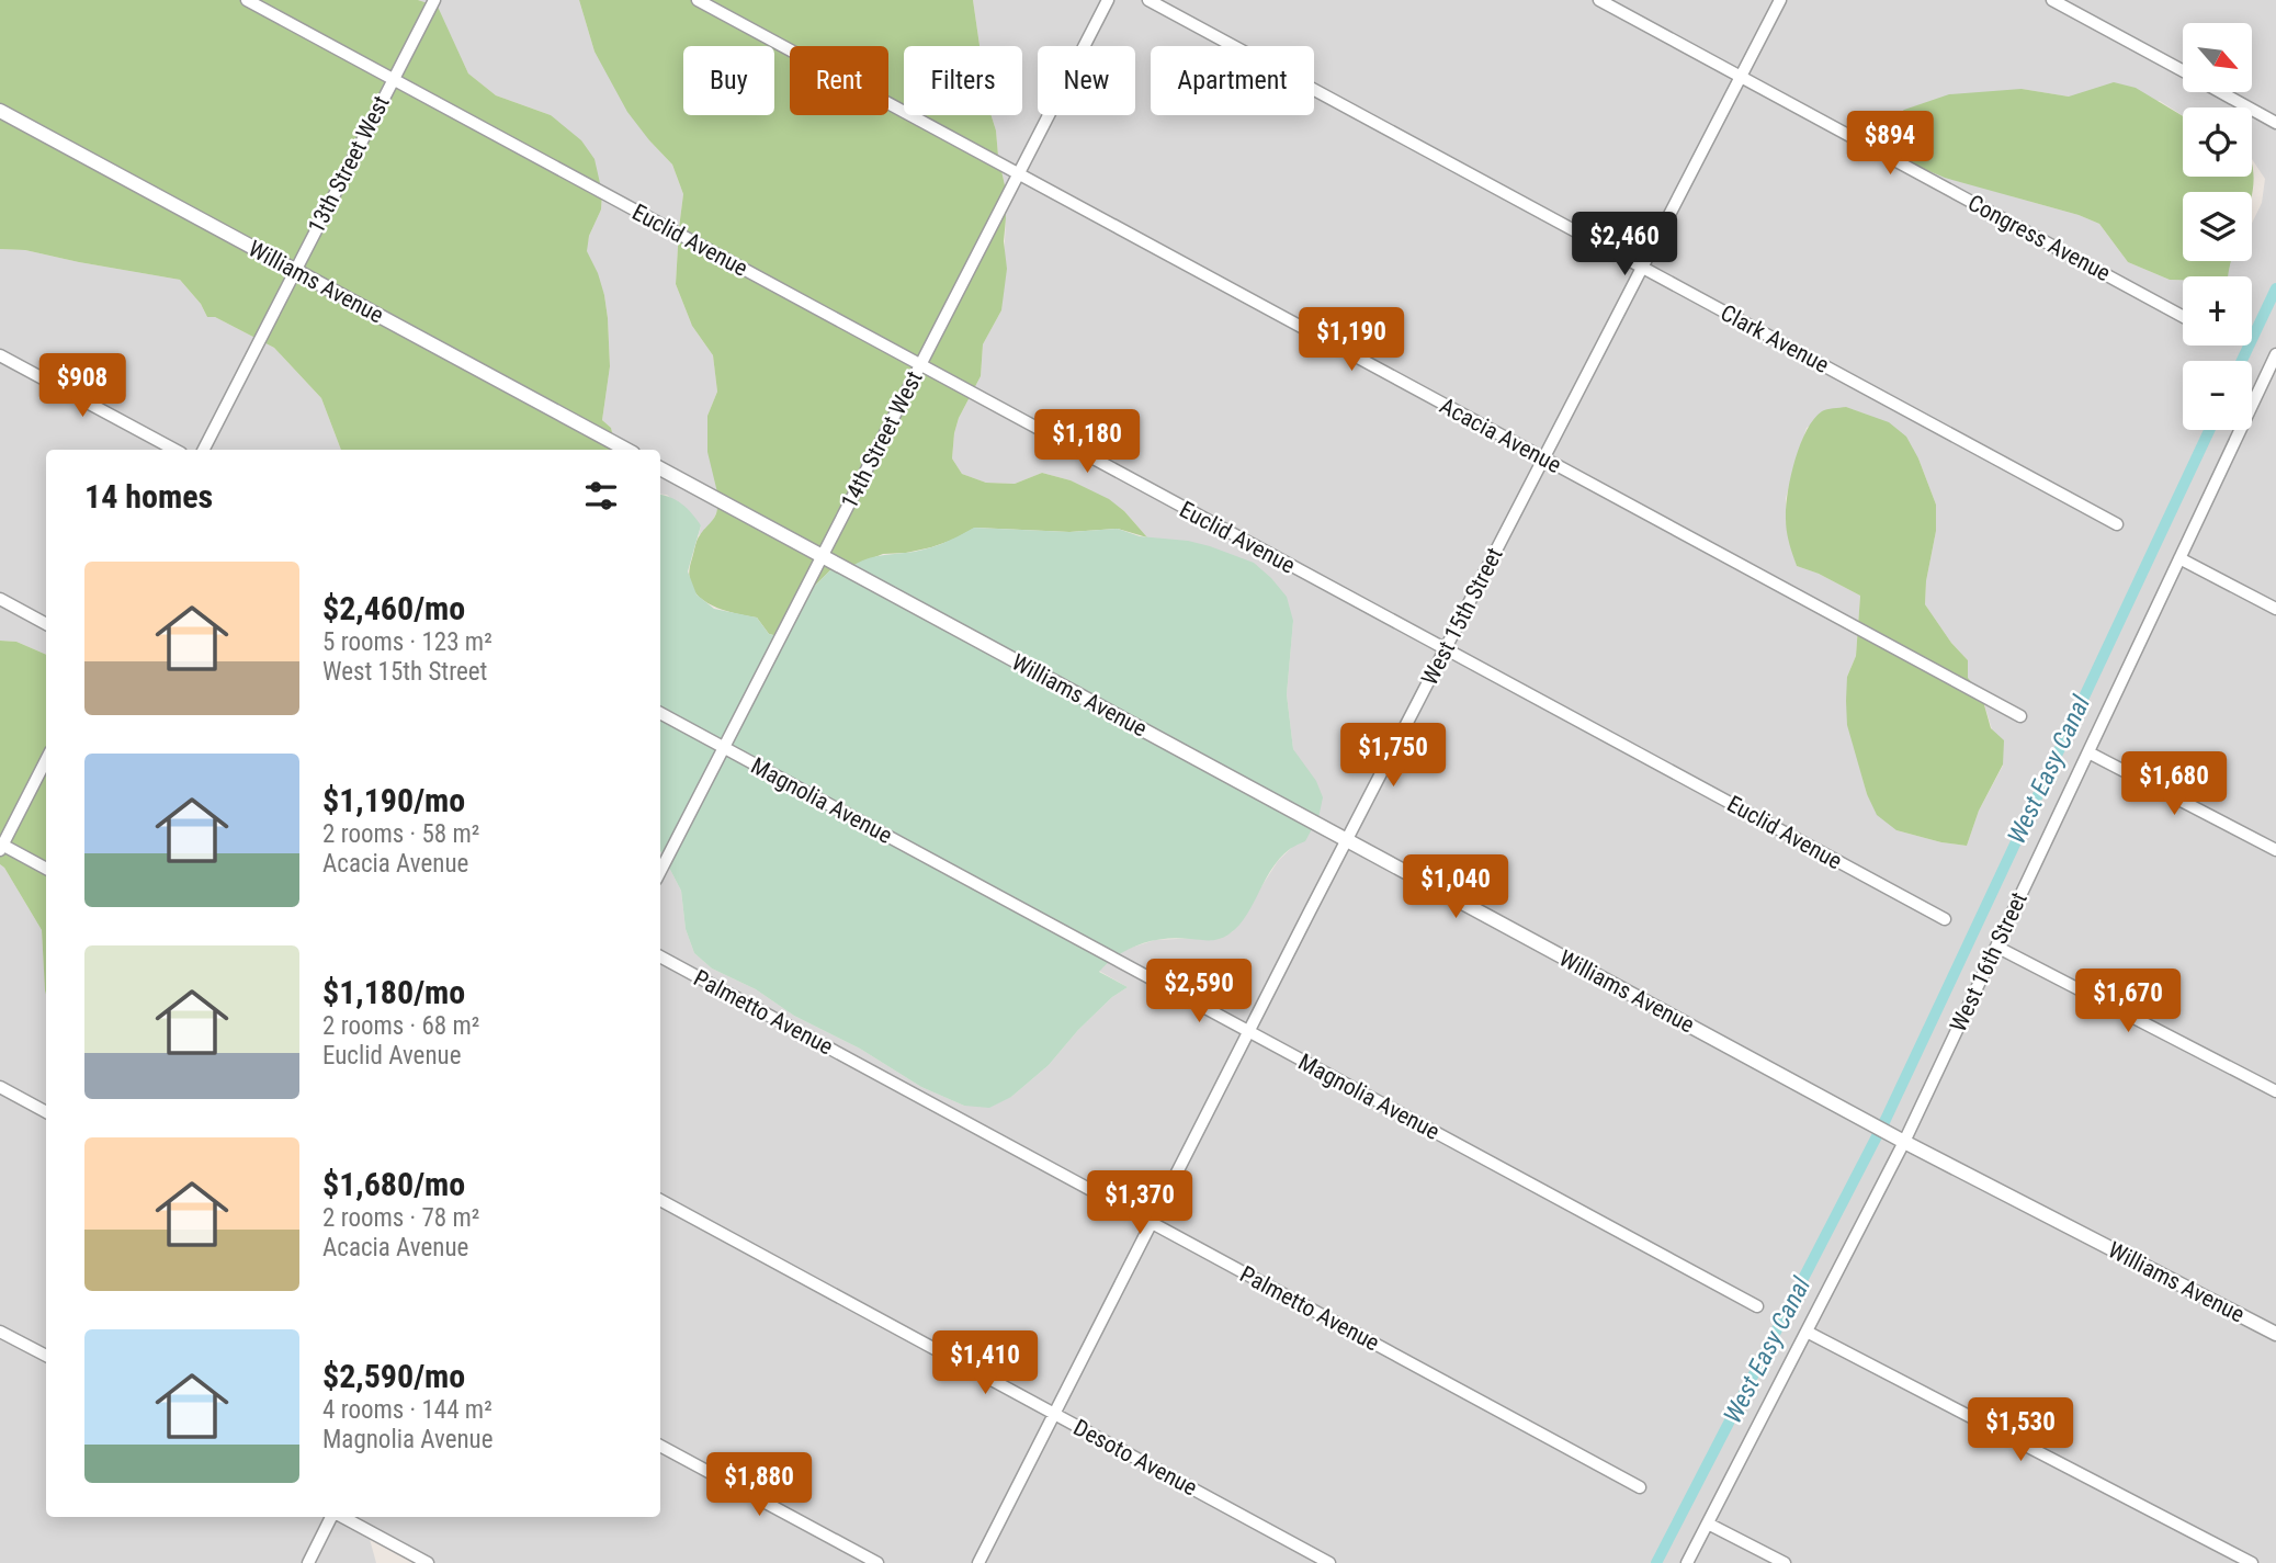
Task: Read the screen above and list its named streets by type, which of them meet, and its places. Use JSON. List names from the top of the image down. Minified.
{"streets":{"street":["13th Street West","Congress Avenue","Euclid Avenue","Williams Avenue","Clark Avenue","Acacia Avenue","14th Street West","West 15th Street","Magnolia Avenue","West 16th Street","Palmetto Avenue","Desoto Avenue"]},"crossings":[["13th Street West","Euclid Avenue"],["13th Street West","Williams Avenue"],["Congress Avenue","West 15th Street"],["Euclid Avenue","14th Street West"],["Euclid Avenue","West 15th Street"],["Williams Avenue","14th Street West"],["Williams Avenue","West 15th Street"],["Williams Avenue","West 16th Street"],["Clark Avenue","West 15th Street"],["Acacia Avenue","14th Street West"],["Acacia Avenue","West 15th Street"],["14th Street West","Magnolia Avenue"],["West 15th Street","Magnolia Avenue"],["West 15th Street","Palmetto Avenue"],["West 15th Street","Desoto Avenue"]],"water":["West Easy Canal"],"north":"bottom right","page":{"map_buttons":["+","−"],"chip":["Buy","Rent","Filters","New","Apartment"],"price":["$894","$2,460","$1,190","$908","$1,180","$1,750","$1,680","$1,040","$2,590","$1,670","$1,370","$1,410","$1,530","$1,880"],"heading":"14 homes","list":[{"name":"$2,460/mo","note":"5 rooms · 123 m² · West 15th Street"},{"name":"$1,190/mo","note":"2 rooms · 58 m² · Acacia Avenue"},{"name":"$1,180/mo","note":"2 rooms · 68 m² · Euclid Avenue"},{"name":"$1,680/mo","note":"2 rooms · 78 m² · Acacia Avenue"},{"name":"$2,590/mo","note":"4 rooms · 144 m² · Magnolia Avenue"}]}}
